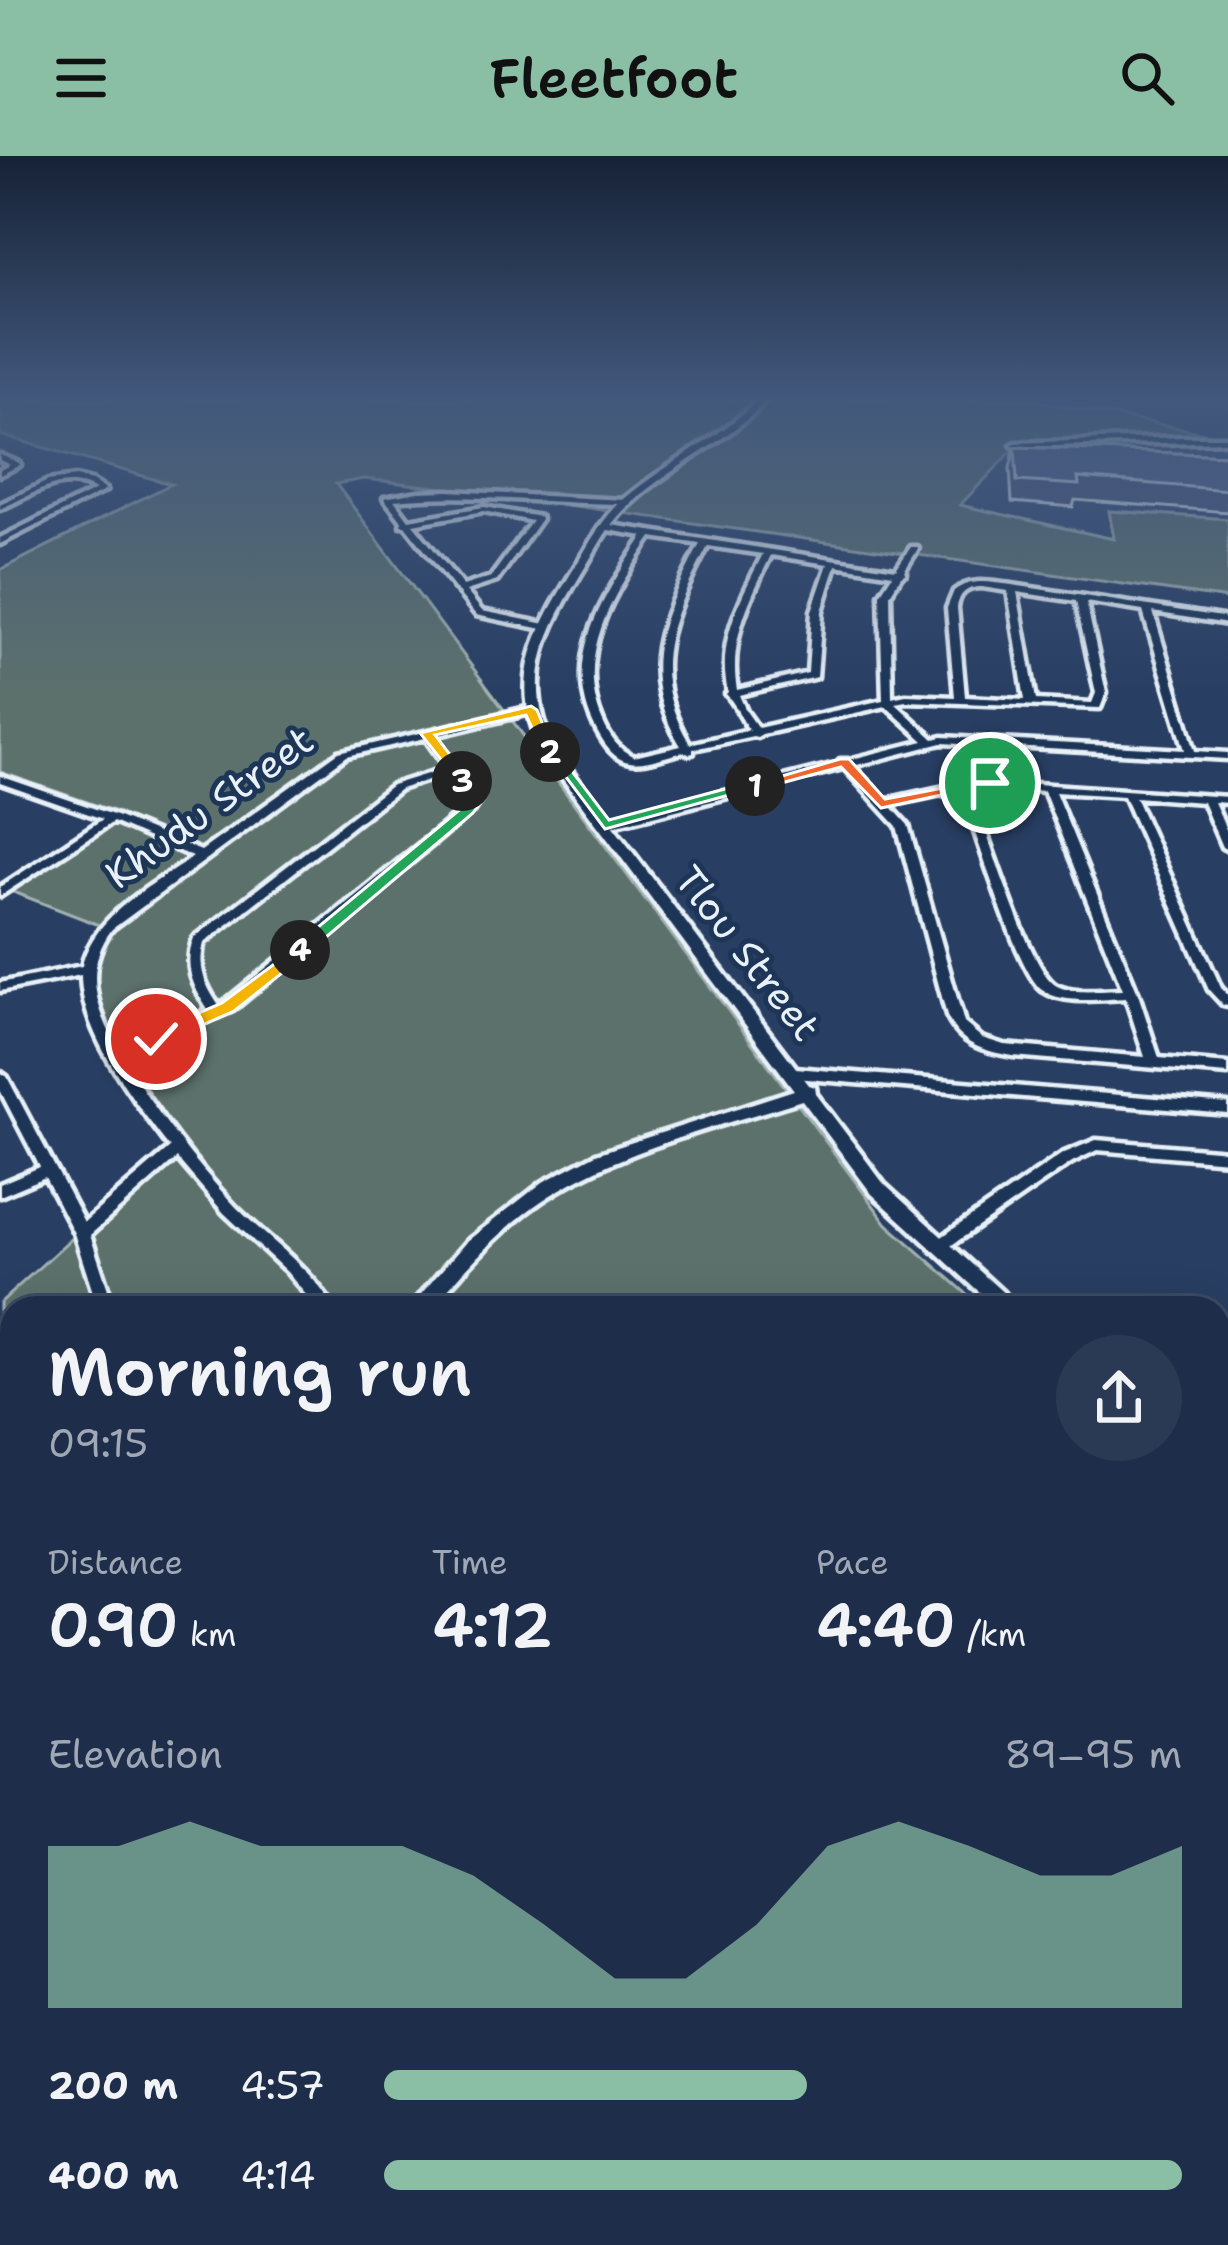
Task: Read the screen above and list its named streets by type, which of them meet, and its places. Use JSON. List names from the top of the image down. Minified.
{"streets":{"street":["Khudu Street","Tlou Street"]},"crossings":[["Khudu Street","Tlou Street"]],"page":{"header":"Fleetfoot","pins":["2","3","1","4"],"heading":["Morning run","09:15"],"stats":[["Distance","0.90 km"],["Time","4:12"],["Pace","4:40 /km"]],"chart":["Elevation","89–95 m"],"list":[{"name":"200 m","note":"4:57"},{"name":"400 m","note":"4:14"}]}}
